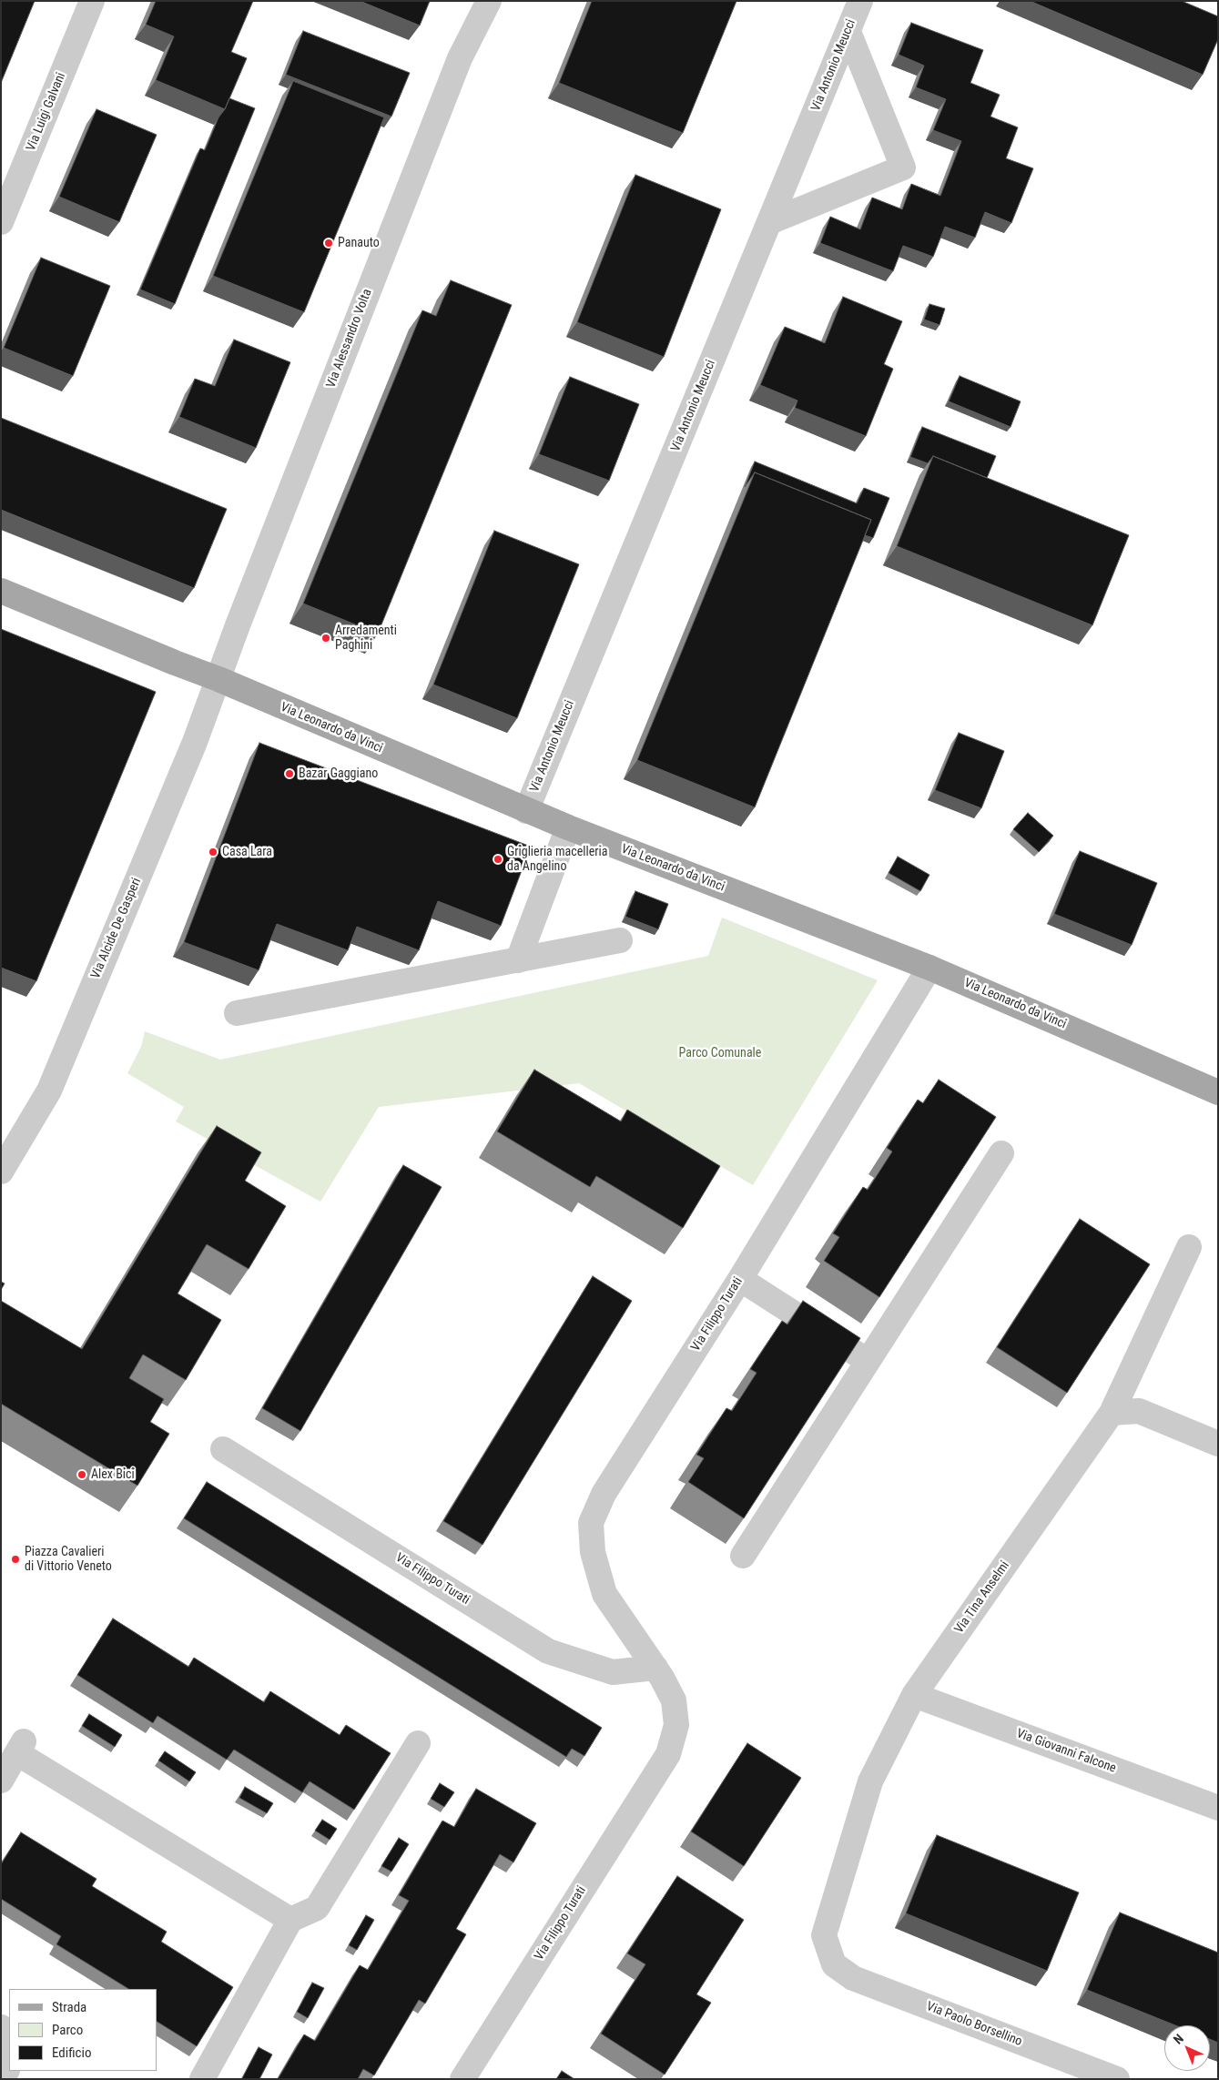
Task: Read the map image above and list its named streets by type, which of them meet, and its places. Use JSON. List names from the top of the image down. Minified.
{"streets":{"main road":["Via Leonardo da Vinci"],"street":["Via Antonio Meucci","Via Luigi Galvani","Via Alessandro Volta","Via Alcide De Gasperi","Via Filippo Turati","Via Tina Anselmi","Via Giovanni Falcone","Via Paolo Borsellino"]},"crossings":[["Via Antonio Meucci","Via Leonardo da Vinci"],["Via Alessandro Volta","Via Leonardo da Vinci"],["Via Alessandro Volta","Via Alcide De Gasperi"],["Via Leonardo da Vinci","Via Alcide De Gasperi"],["Via Leonardo da Vinci","Via Filippo Turati"],["Via Tina Anselmi","Via Giovanni Falcone"],["Via Tina Anselmi","Via Paolo Borsellino"]],"parks":["Parco Comunale"],"places":["Panauto","Arredamenti Paghini","Bazar Gaggiano","Casa Lara","Griglieria macelleria da Angelino","Alex Bici","Piazza Cavalieri di Vittorio Veneto"],"legend":["Strada","Parco","Edificio"],"north":"top left"}
